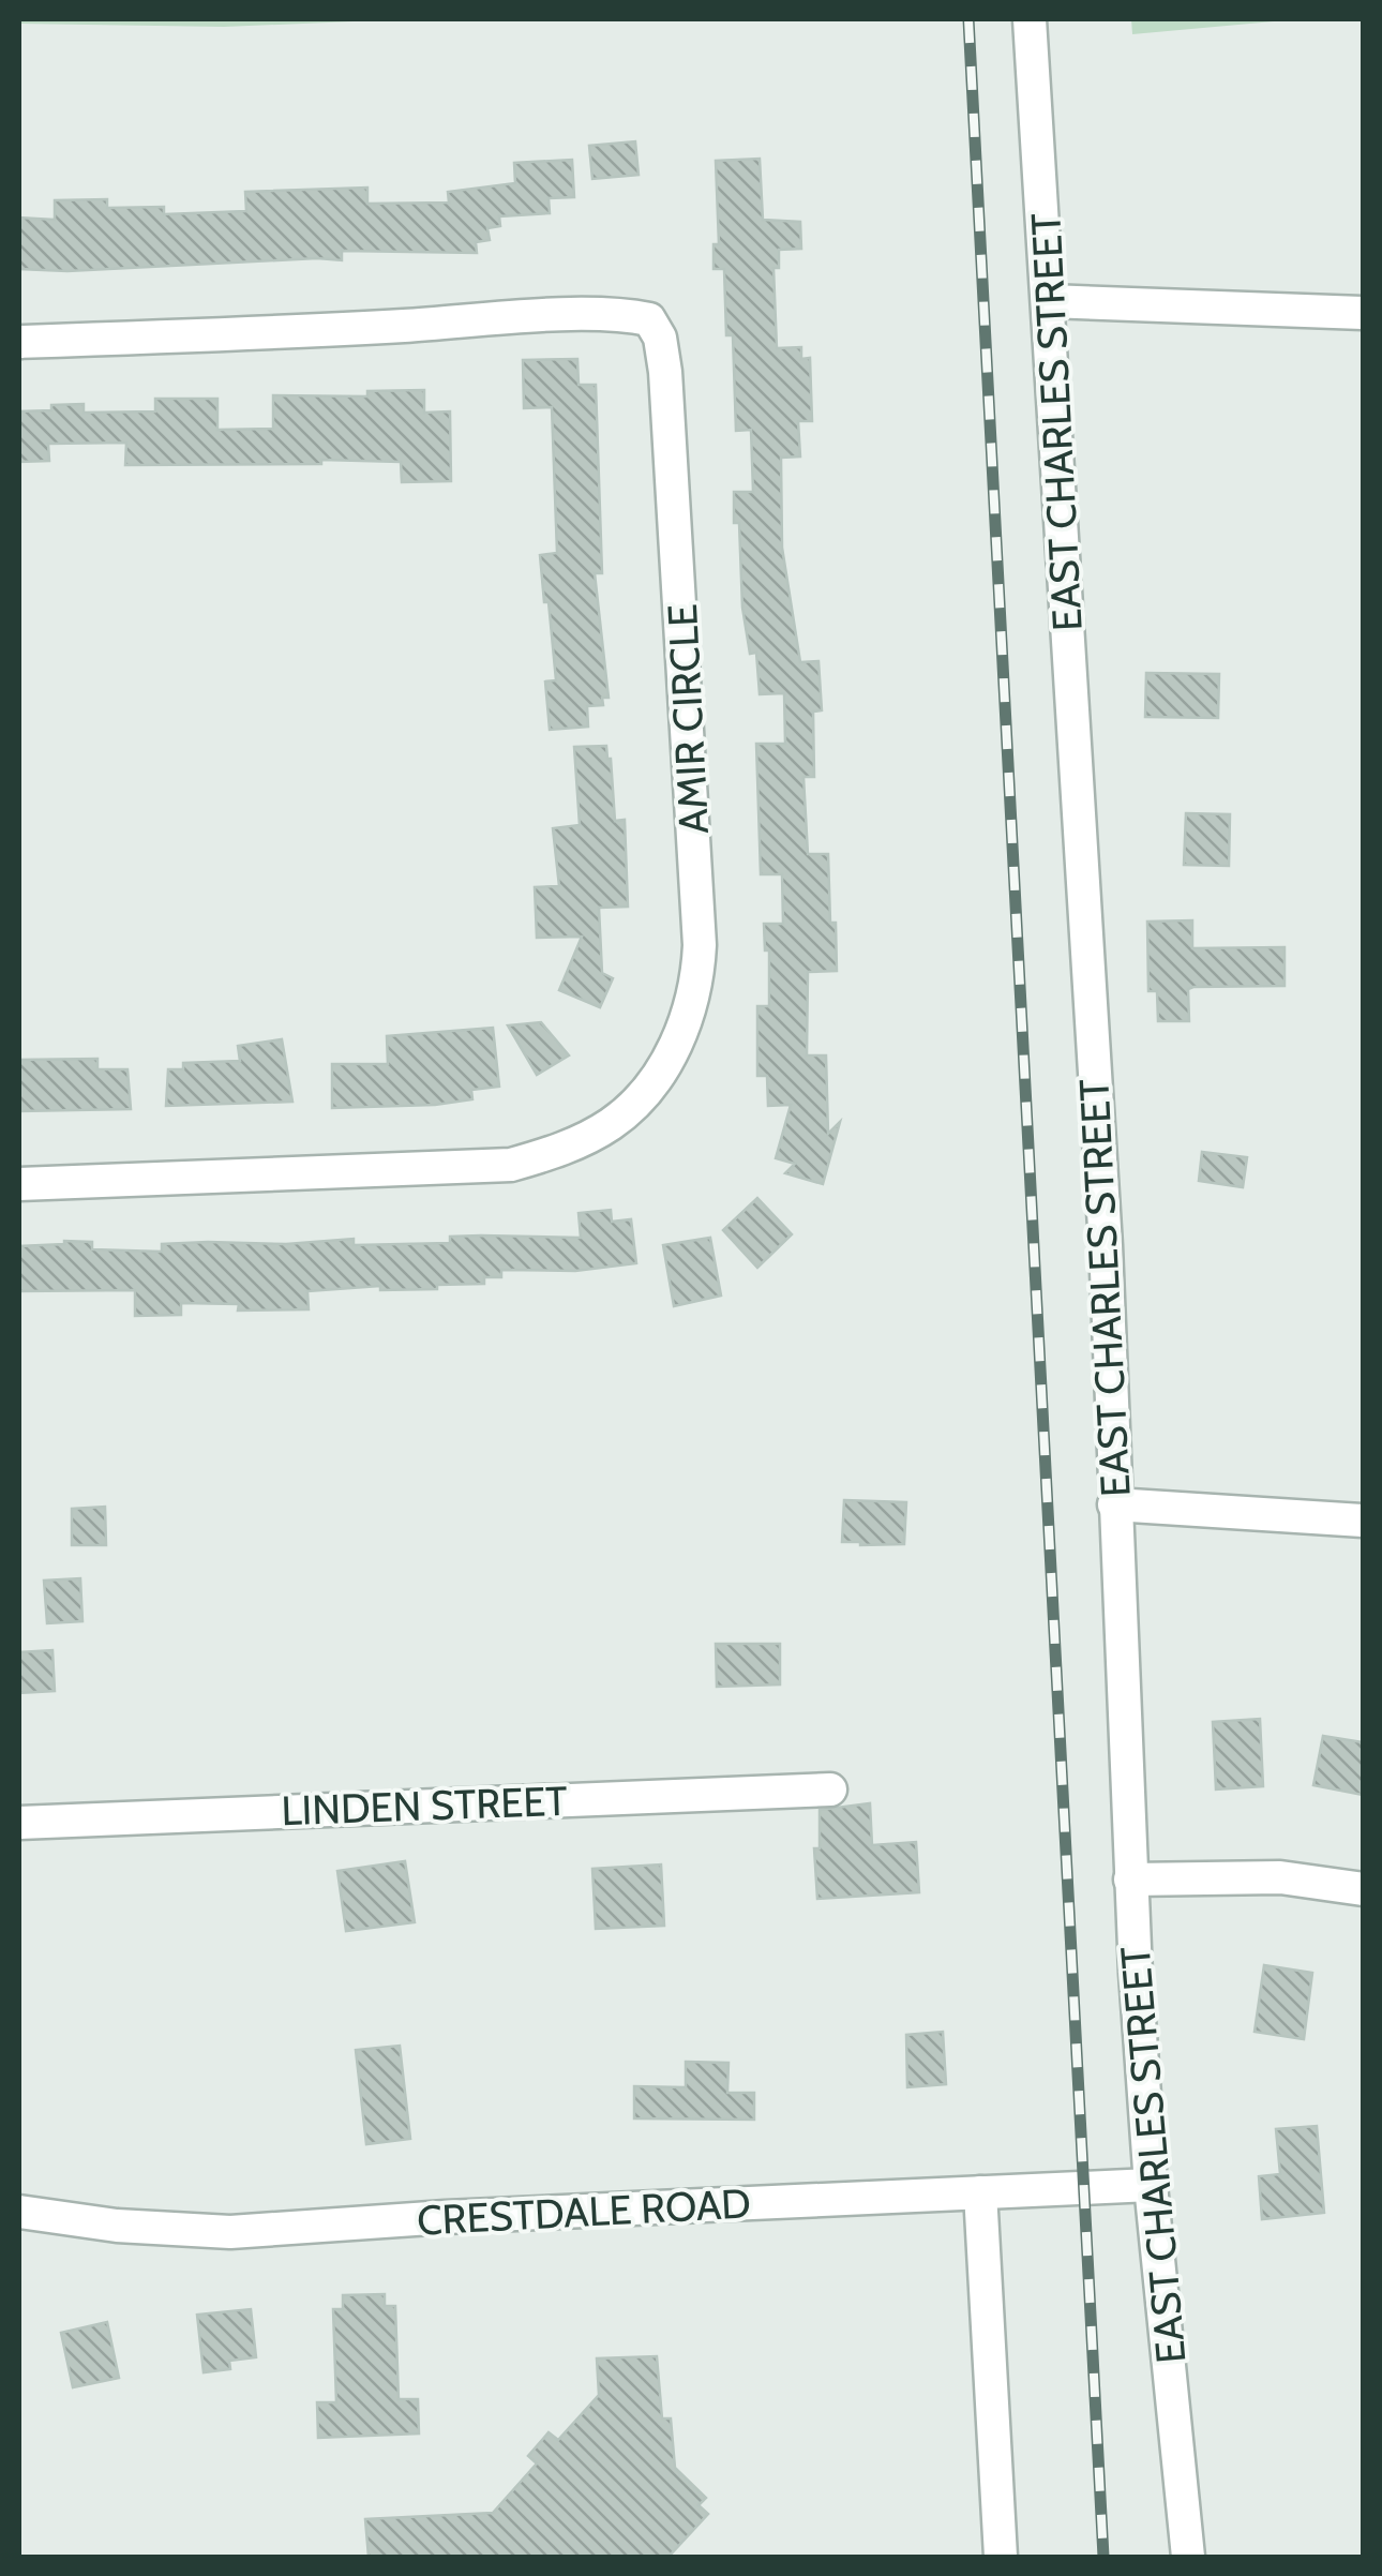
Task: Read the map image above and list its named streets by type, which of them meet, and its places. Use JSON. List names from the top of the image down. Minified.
{"streets":{"street":["EAST CHARLES STREET","AMIR CIRCLE","LINDEN STREET","CRESTDALE ROAD"]},"crossings":[["EAST CHARLES STREET","CRESTDALE ROAD"]]}
